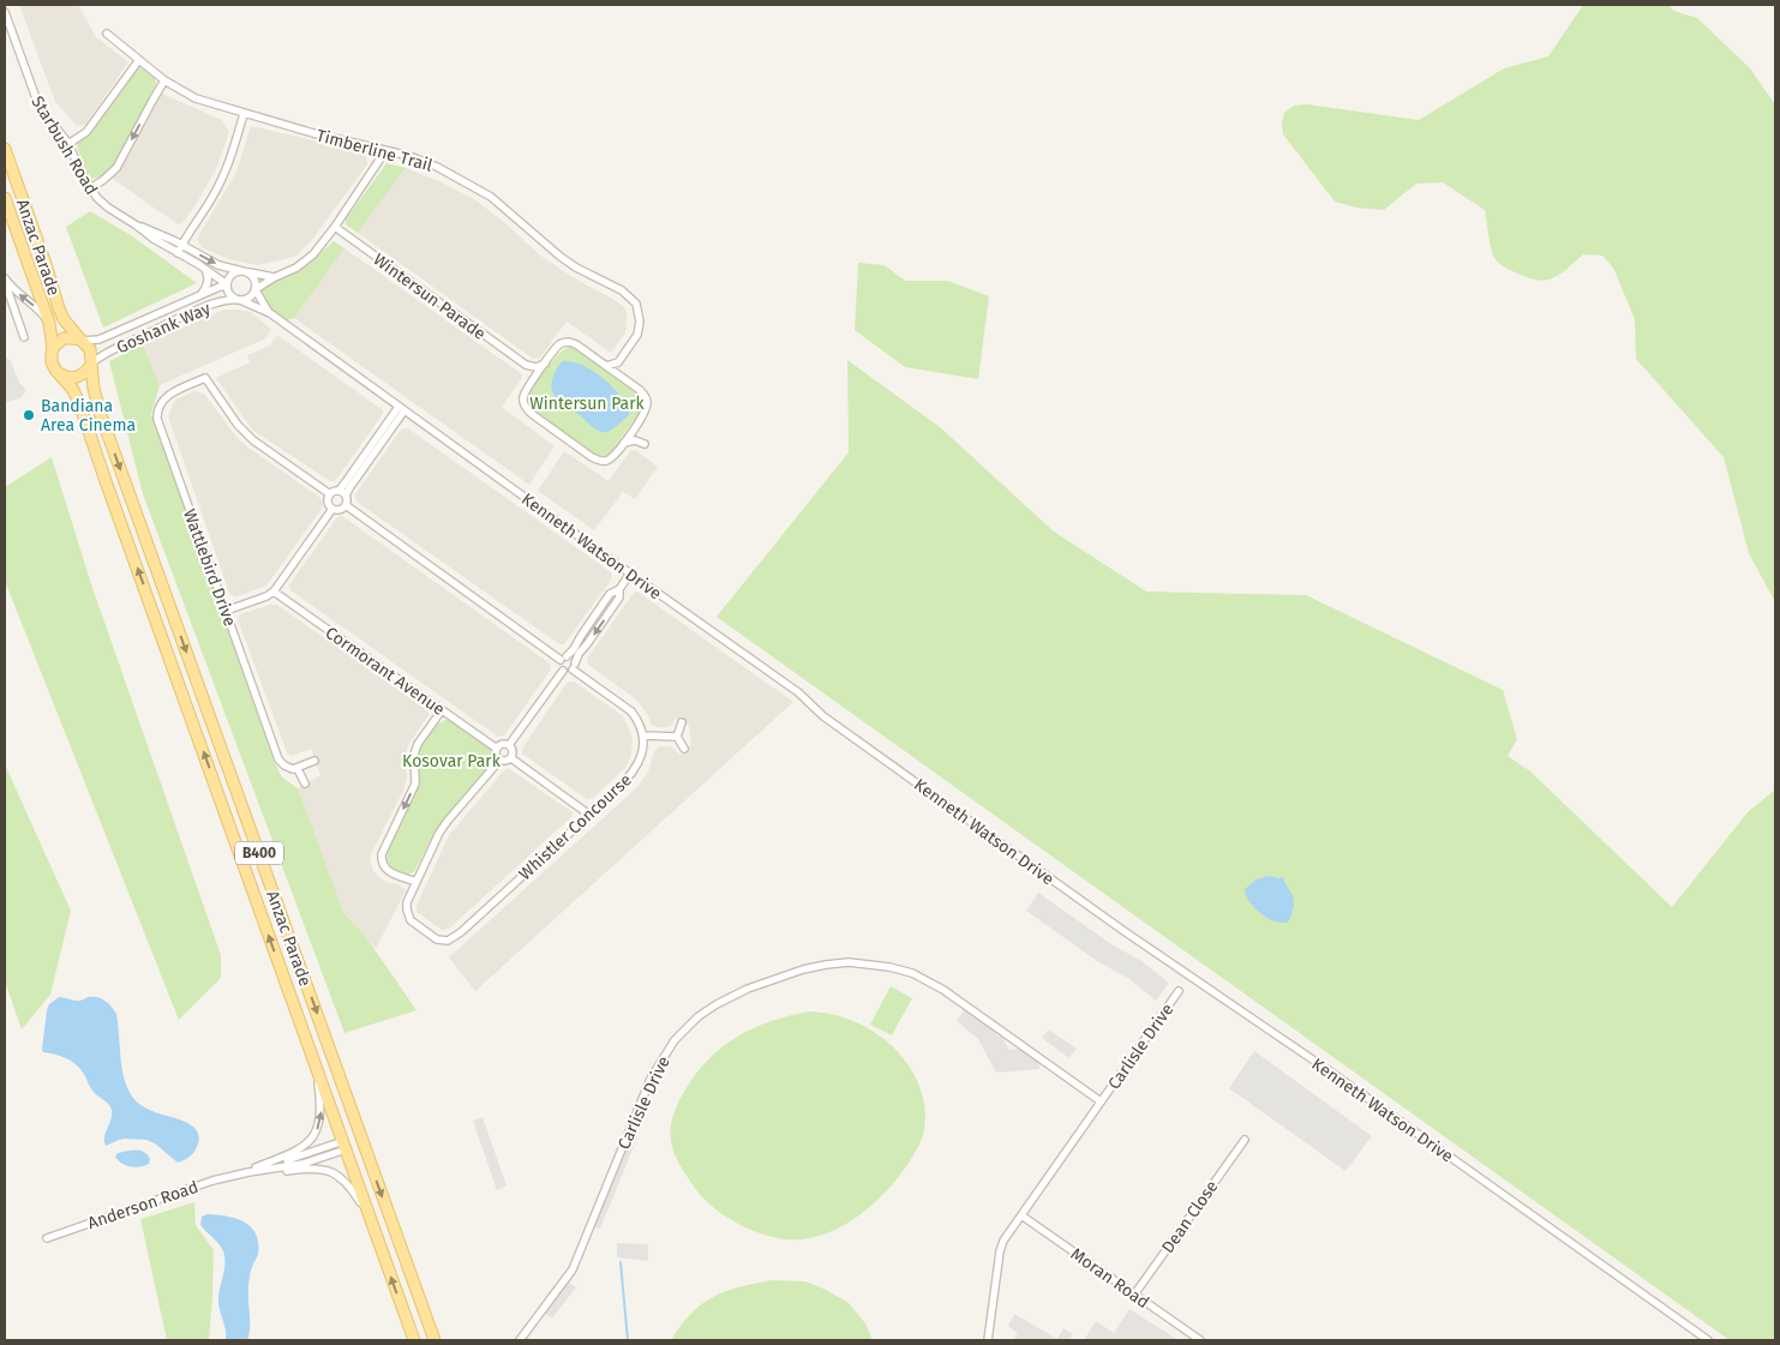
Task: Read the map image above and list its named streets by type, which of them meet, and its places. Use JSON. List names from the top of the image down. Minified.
{"streets":{"main road":["Anzac Parade","B400"],"street":["Starbush Road","Timberline Trail","Wintersun Parade","Goshank Way","Kenneth Watson Drive","Wattlebird Drive","Cormorant Avenue","Whistler Concourse","Carlisle Drive","Anderson Road","Dean Close","Moran Road"]},"crossings":[["Starbush Road","Goshank Way"],["Starbush Road","Kenneth Watson Drive"],["Anzac Parade","Goshank Way"],["Anzac Parade","B400"],["Anzac Parade","Anderson Road"],["Goshank Way","Kenneth Watson Drive"],["Goshank Way","B400"],["Carlisle Drive","Moran Road"],["Dean Close","Moran Road"]],"parks":["Wintersun Park","Kosovar Park"],"places":["Bandiana Area Cinema"]}
